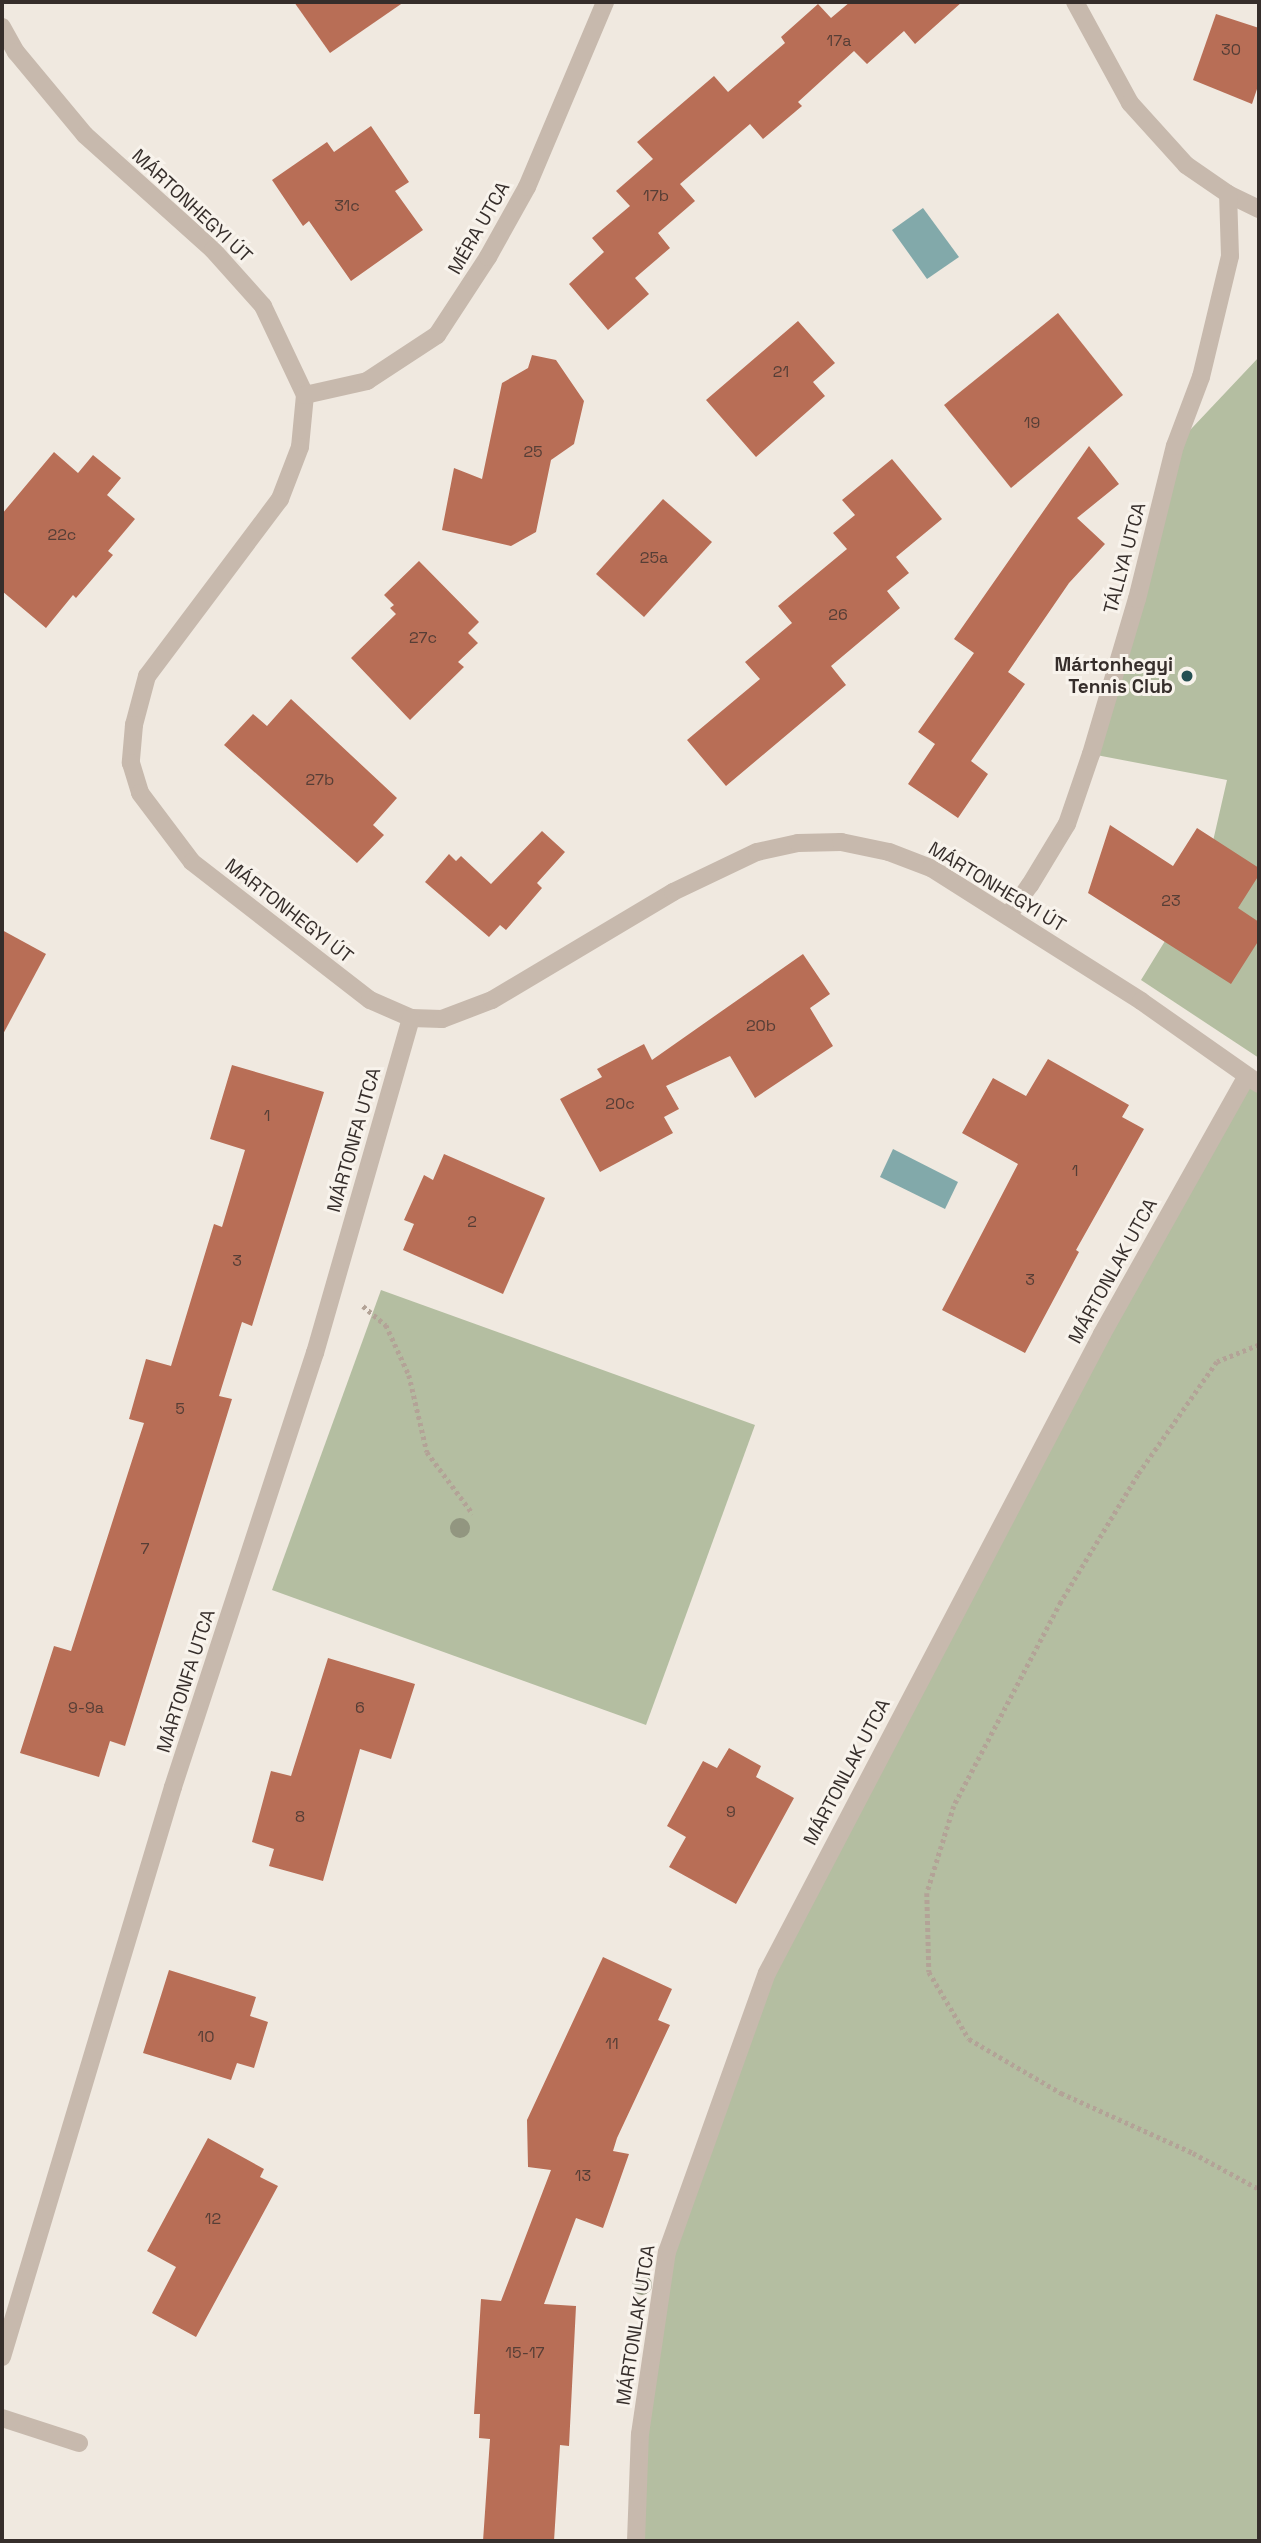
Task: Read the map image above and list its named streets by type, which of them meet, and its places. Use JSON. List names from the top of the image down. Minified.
{"streets":{"street":["MÁRTONHEGYI ÚT","MÉRA UTCA","TÁLLYA UTCA","MÁRTONFA UTCA","MÁRTONLAK UTCA"]},"crossings":[["MÁRTONHEGYI ÚT","MÉRA UTCA"],["MÁRTONHEGYI ÚT","TÁLLYA UTCA"],["MÁRTONHEGYI ÚT","MÁRTONFA UTCA"],["MÁRTONHEGYI ÚT","MÁRTONLAK UTCA"]],"places":["Mártonhegyi Tennis Club"],"house_numbers":["17a","30","17b","31c","21","19","25","22c","25a","26","27c","27b","23","20b","20c","1","1","2","3","3","5","7","9-9a","6","9","8","10","11","13","12","15-17"]}
